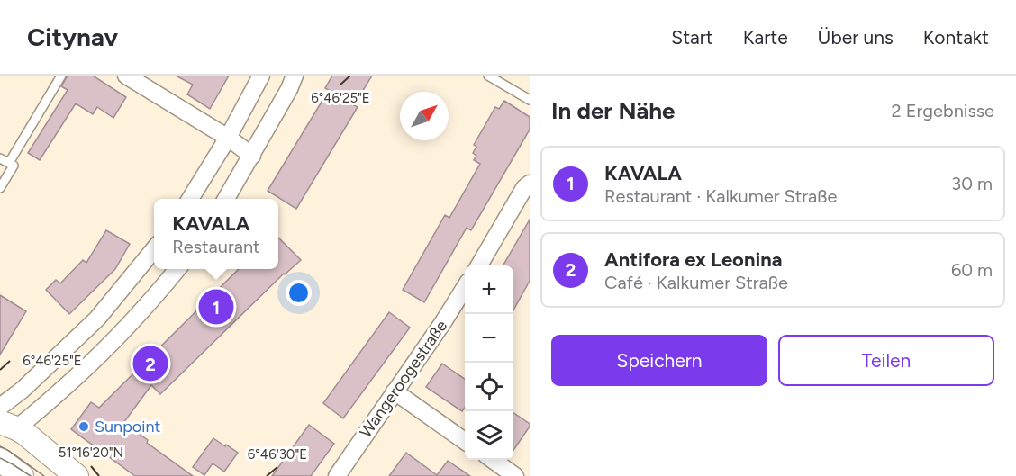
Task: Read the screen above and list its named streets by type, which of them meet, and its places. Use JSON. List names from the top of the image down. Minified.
{"streets":{"street":["Wangeroogestraße"]},"places":["Sunpoint"],"north":"top right","page":{"header":"Citynav","nav":["Start","Karte","Über uns","Kontakt"],"heading":["In der Nähe","2 Ergebnisse"],"list":[{"mark":"1","name":"KAVALA","note":"Restaurant · Kalkumer Straße","value":"30 m"},{"mark":"2","name":"Antifora ex Leonina","note":"Café · Kalkumer Straße","value":"60 m"}],"popup":["KAVALA","Restaurant"],"map_buttons":["+","−"],"pins":["1","2"],"buttons":["Speichern","Teilen"]},"coordinates":["6°46'25\"E","51°16'20\"N","6°46'30\"E"]}
